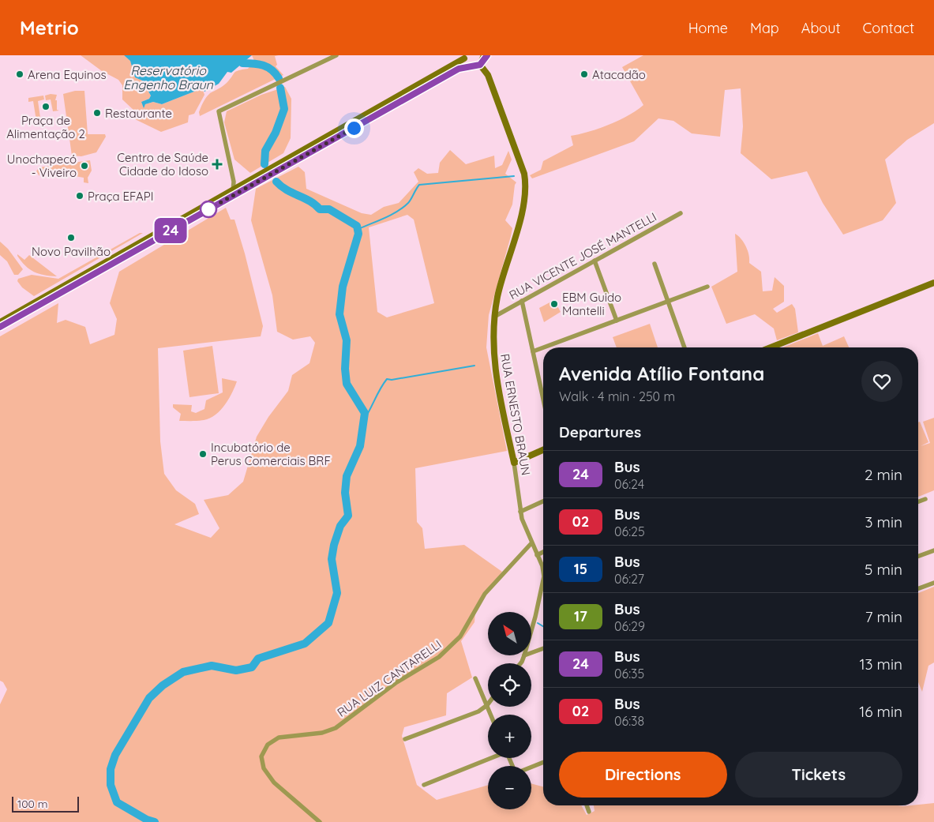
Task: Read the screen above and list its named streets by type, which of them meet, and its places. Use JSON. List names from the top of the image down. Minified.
{"streets":{"main road":["RUA ERNESTO BRAUN"],"street":["RUA VICENTE JOSÉ MANTELLI","RUA LUIZ CANTARELLI"]},"crossings":[["RUA VICENTE JOSÉ MANTELLI","RUA ERNESTO BRAUN"],["RUA ERNESTO BRAUN","RUA LUIZ CANTARELLI"]],"water":["Reservatório Engenho Braun"],"places":{"other":["Arena Equinos","Atacadão","Praça de Alimentação 2","Restaurante","Unochapecó - Viveiro","Praça EFAPI","Novo Pavilhão","EBM Guido Mantelli","Incubatório de Perus Comerciais BRF"],"health":["Centro de Saúde Cidade do Idoso"]},"lines":["bus line 24"],"scale_bar":"100 m","north":"top left","page":{"header":"Metrio","nav":["Home","Map","About","Contact"],"on_map":"24","heading":[["Avenida Atílio Fontana","Walk · 4 min · 250 m"],"Departures"],"list":[{"mark":"24","name":"Bus","note":"06:24","value":"2 min"},{"mark":"02","name":"Bus","note":"06:25","value":"3 min"},{"mark":"15","name":"Bus","note":"06:27","value":"5 min"},{"mark":"17","name":"Bus","note":"06:29","value":"7 min"},{"mark":"24","name":"Bus","note":"06:35","value":"13 min"},{"mark":"02","name":"Bus","note":"06:38","value":"16 min"}],"map_buttons":["+","−"],"buttons":["Directions","Tickets"],"scale":"100 m"}}
